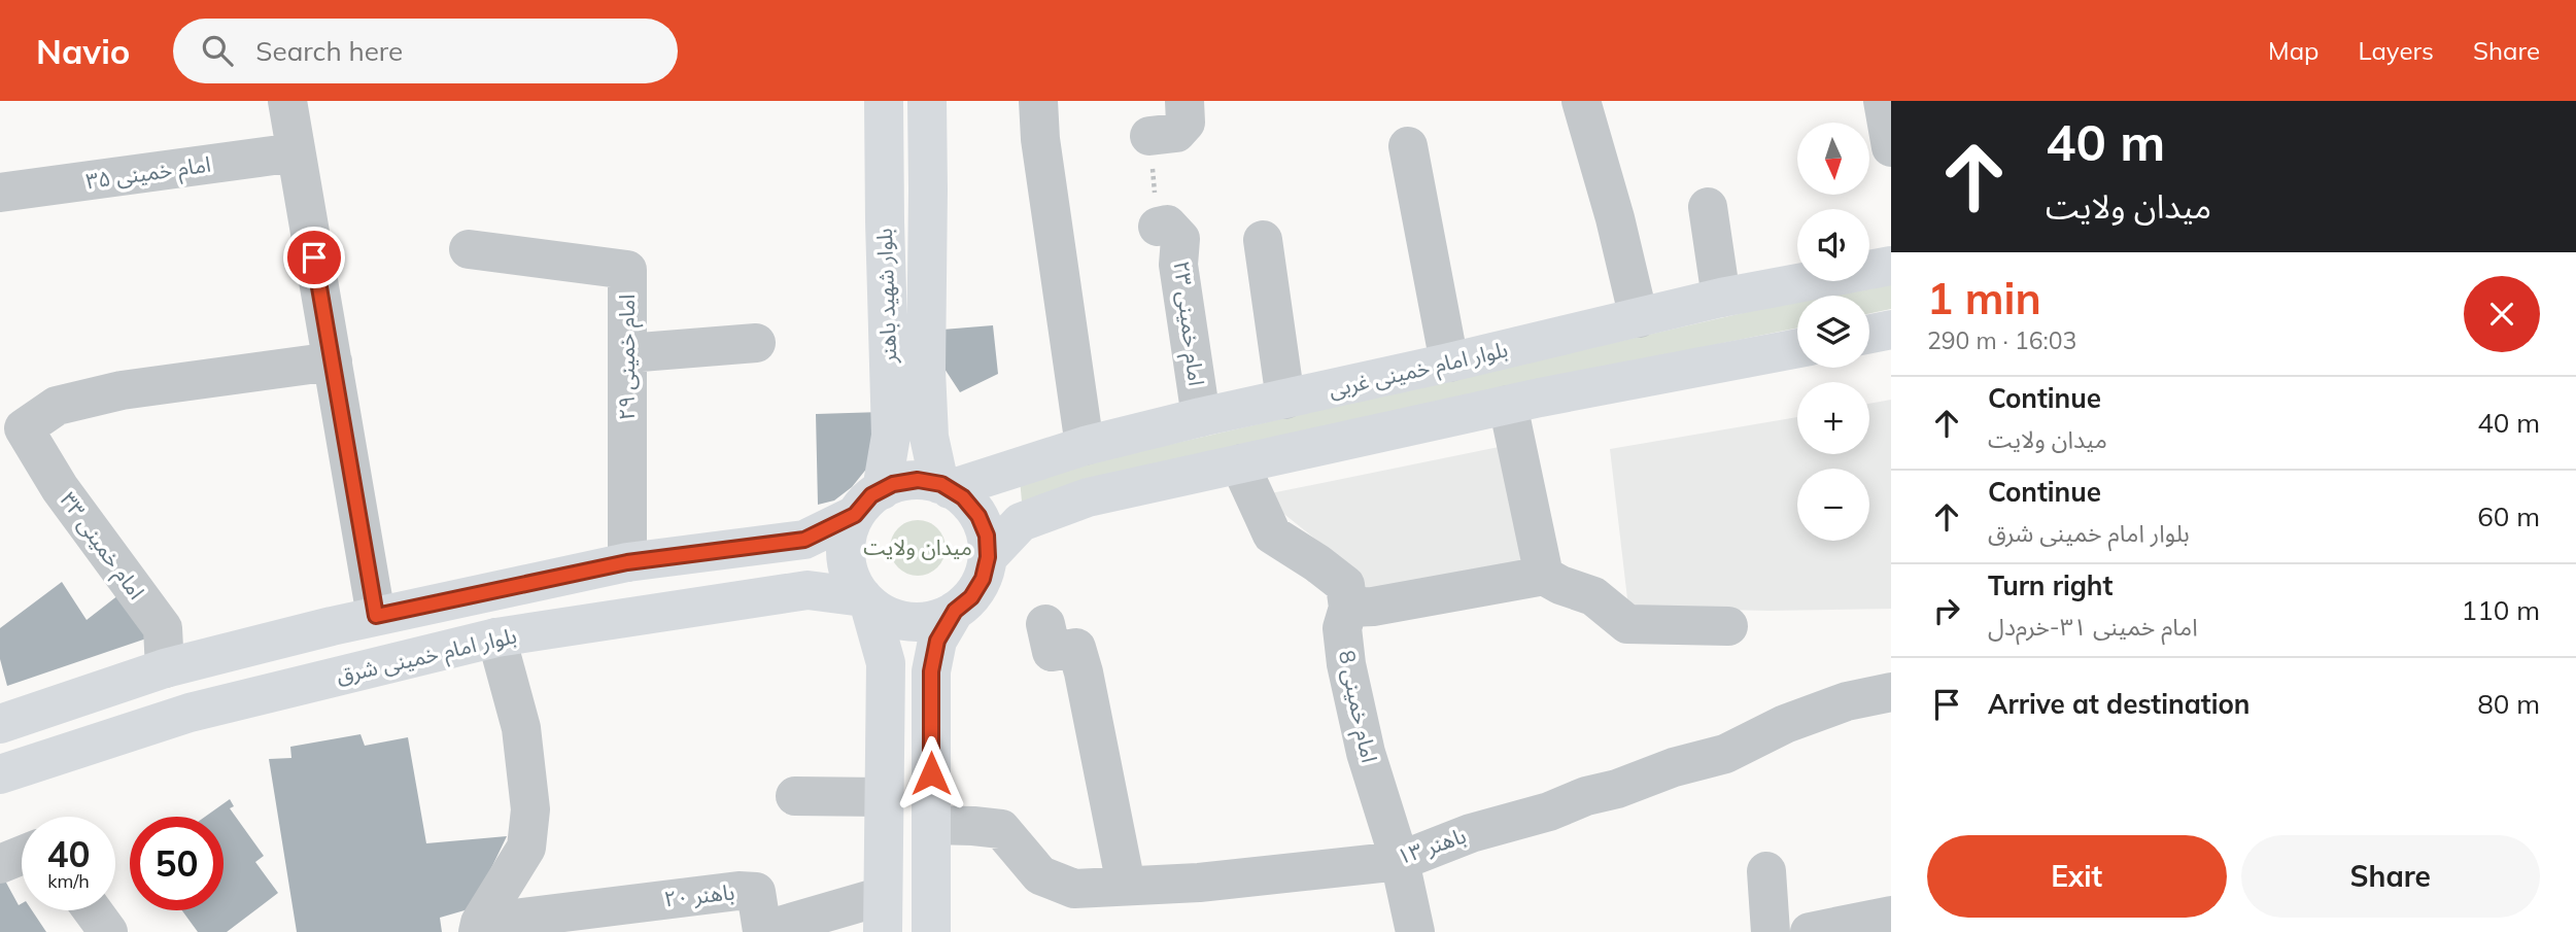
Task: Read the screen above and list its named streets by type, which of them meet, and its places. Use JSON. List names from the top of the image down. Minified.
{"streets":{"main road":["بلوار شهید باهنر","بلوار امام خمینی غربی","بلوار امام خمینی شرق"],"street":["امام خمینی ۳۵","امام خمینی ۲۳","امام خمینی ۲۹","امام خمینی ۳۳","امام خمینی 8","باهنر ۱۳","باهنر ۲۰"]},"crossings":[["بلوار شهید باهنر","بلوار امام خمینی غربی"],["بلوار شهید باهنر","بلوار امام خمینی شرق"],["امام خمینی ۲۳","بلوار امام خمینی غربی"],["بلوار امام خمینی غربی","بلوار امام خمینی شرق"],["امام خمینی 8","باهنر ۱۳"]],"parks":["میدان ولایت"],"north":"bottom","page":{"header":"Navio","search":"Search here","nav":["Map","Layers","Share"],"turn":["40 m","میدان ولایت"],"map_buttons":["+","−"],"heading":["1 min","290 m · 16:03"],"list":[{"name":"Continue","note":"میدان ولایت","value":"40 m"},{"name":"Continue","note":"بلوار امام خمینی شرق","value":"60 m"},{"name":"Turn right","note":"امام خمینی ۳۱-خرم‌دل","value":"110 m"},{"name":"Arrive at destination","value":"80 m"}],"speed":"40 km/h","limit":"50","buttons":["Exit","Share"]}}
